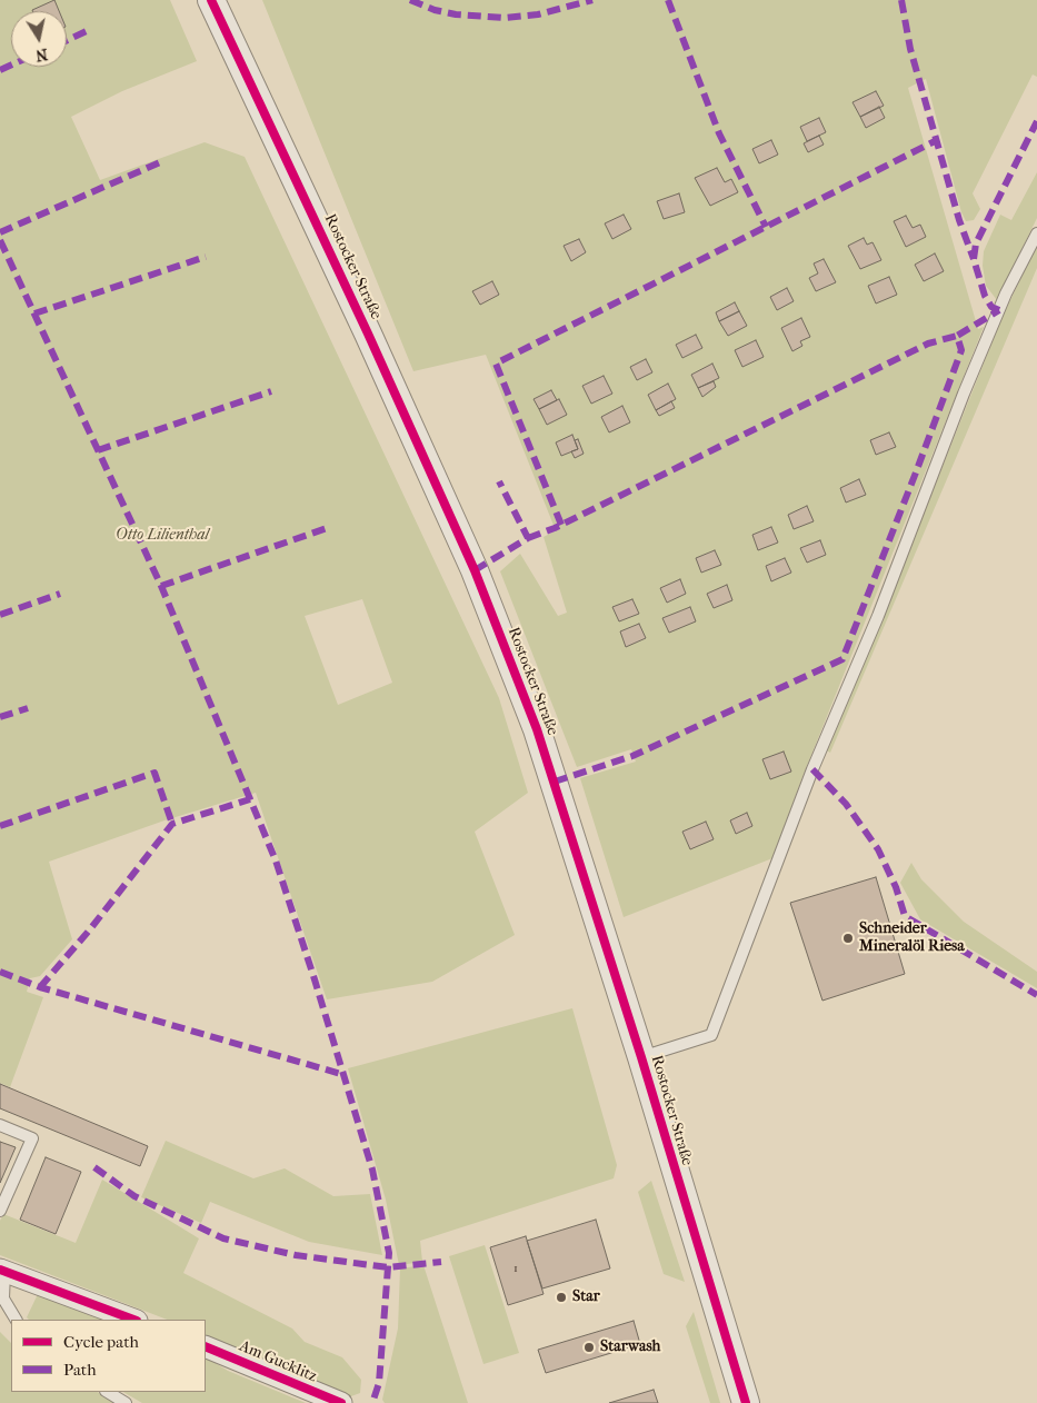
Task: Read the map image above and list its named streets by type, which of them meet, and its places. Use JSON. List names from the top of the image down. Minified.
{"streets":{"street":["Rostocker Straße","Am Gucklitz"]},"parks":["Otto Lilienthal"],"places":["Schneider Mineralöl Riesa","Star","Starwash"],"house_numbers":["1"],"legend":["Cycle path","Path"],"north":"bottom"}
